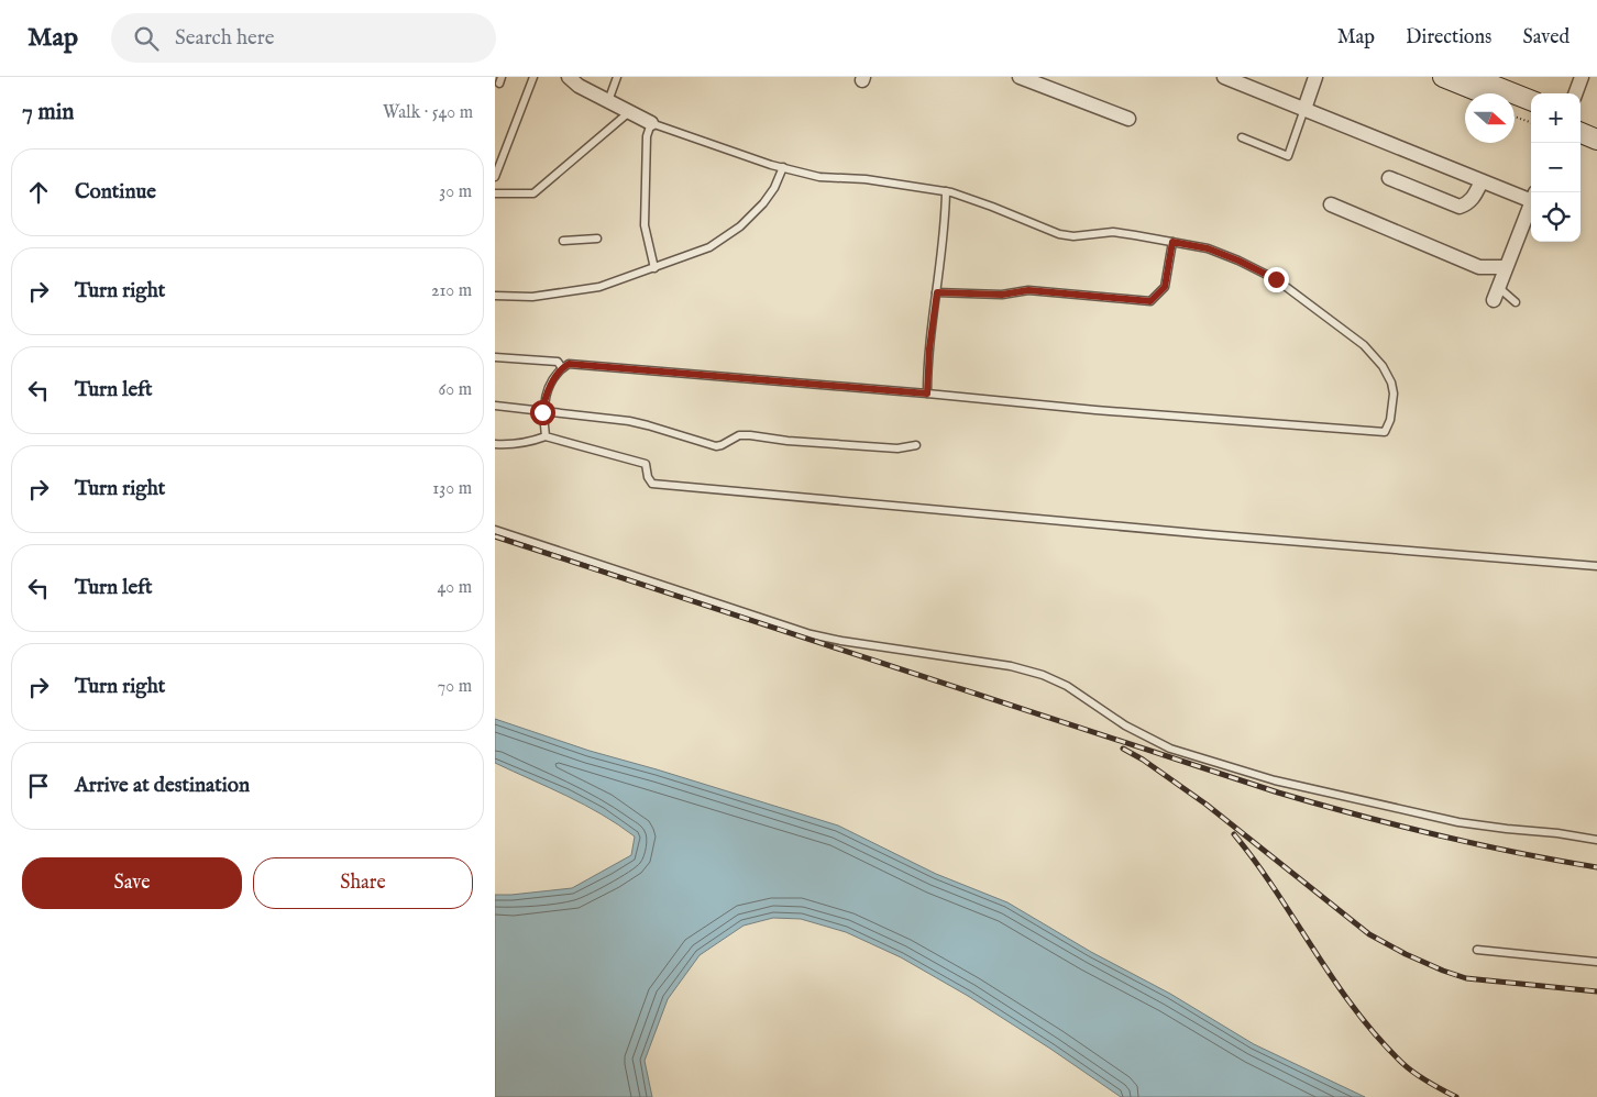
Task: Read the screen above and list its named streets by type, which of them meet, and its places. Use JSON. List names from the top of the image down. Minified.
{"north":"right","page":{"header":"Map","search":"Search here","nav":["Map","Directions","Saved"],"heading":["7 min","Walk · 540 m"],"map_buttons":["+","−"],"list":[["Continue","30 m"],["Turn right","210 m"],["Turn left","60 m"],["Turn right","130 m"],["Turn left","40 m"],["Turn right","70 m"],"Arrive at destination"],"buttons":["Save","Share"]}}
